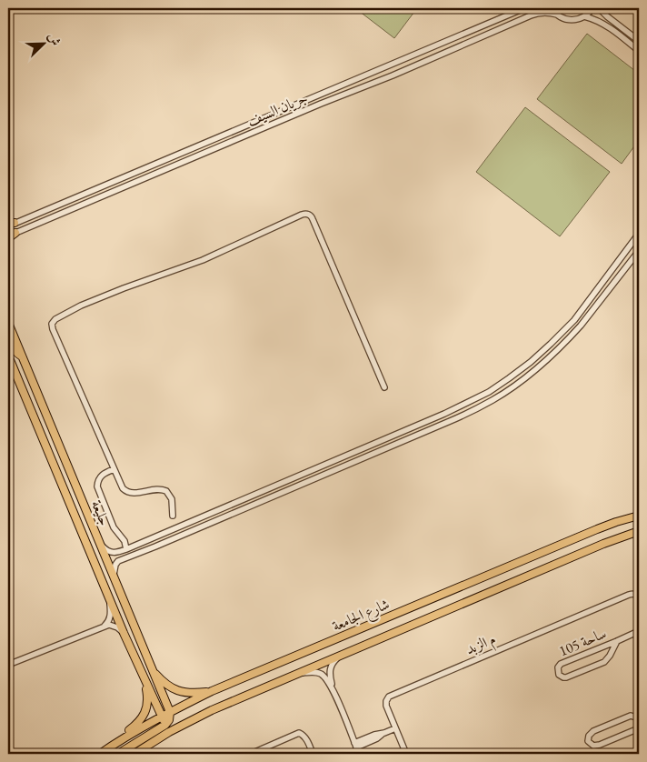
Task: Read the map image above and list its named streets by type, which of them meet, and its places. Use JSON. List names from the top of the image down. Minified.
{"streets":{"main road":["جليعة","شارع الجامعة"],"street":["جريان السيف","ساحة 105","م الزبد"]},"crossings":[["جليعة","شارع الجامعة"]],"north":"top right"}
